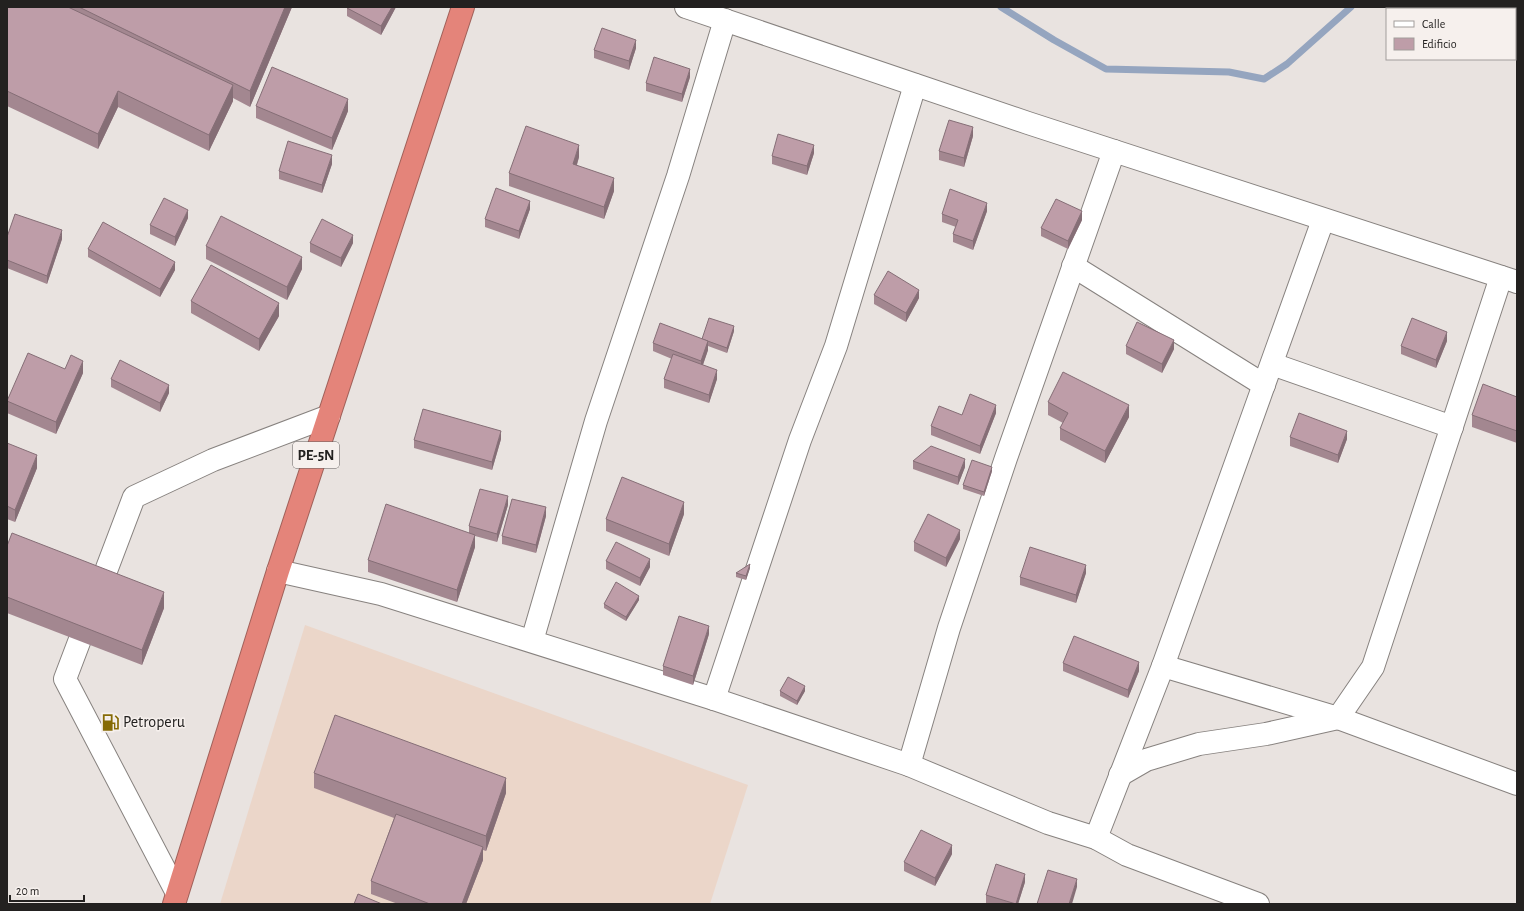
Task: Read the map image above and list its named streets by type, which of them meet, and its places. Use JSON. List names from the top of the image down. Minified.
{"streets":{"highway":["PE-5N"]},"places":{"fuel station":["Petroperu"]},"legend":["Calle","Edificio"],"scale_bar":"20 m"}
